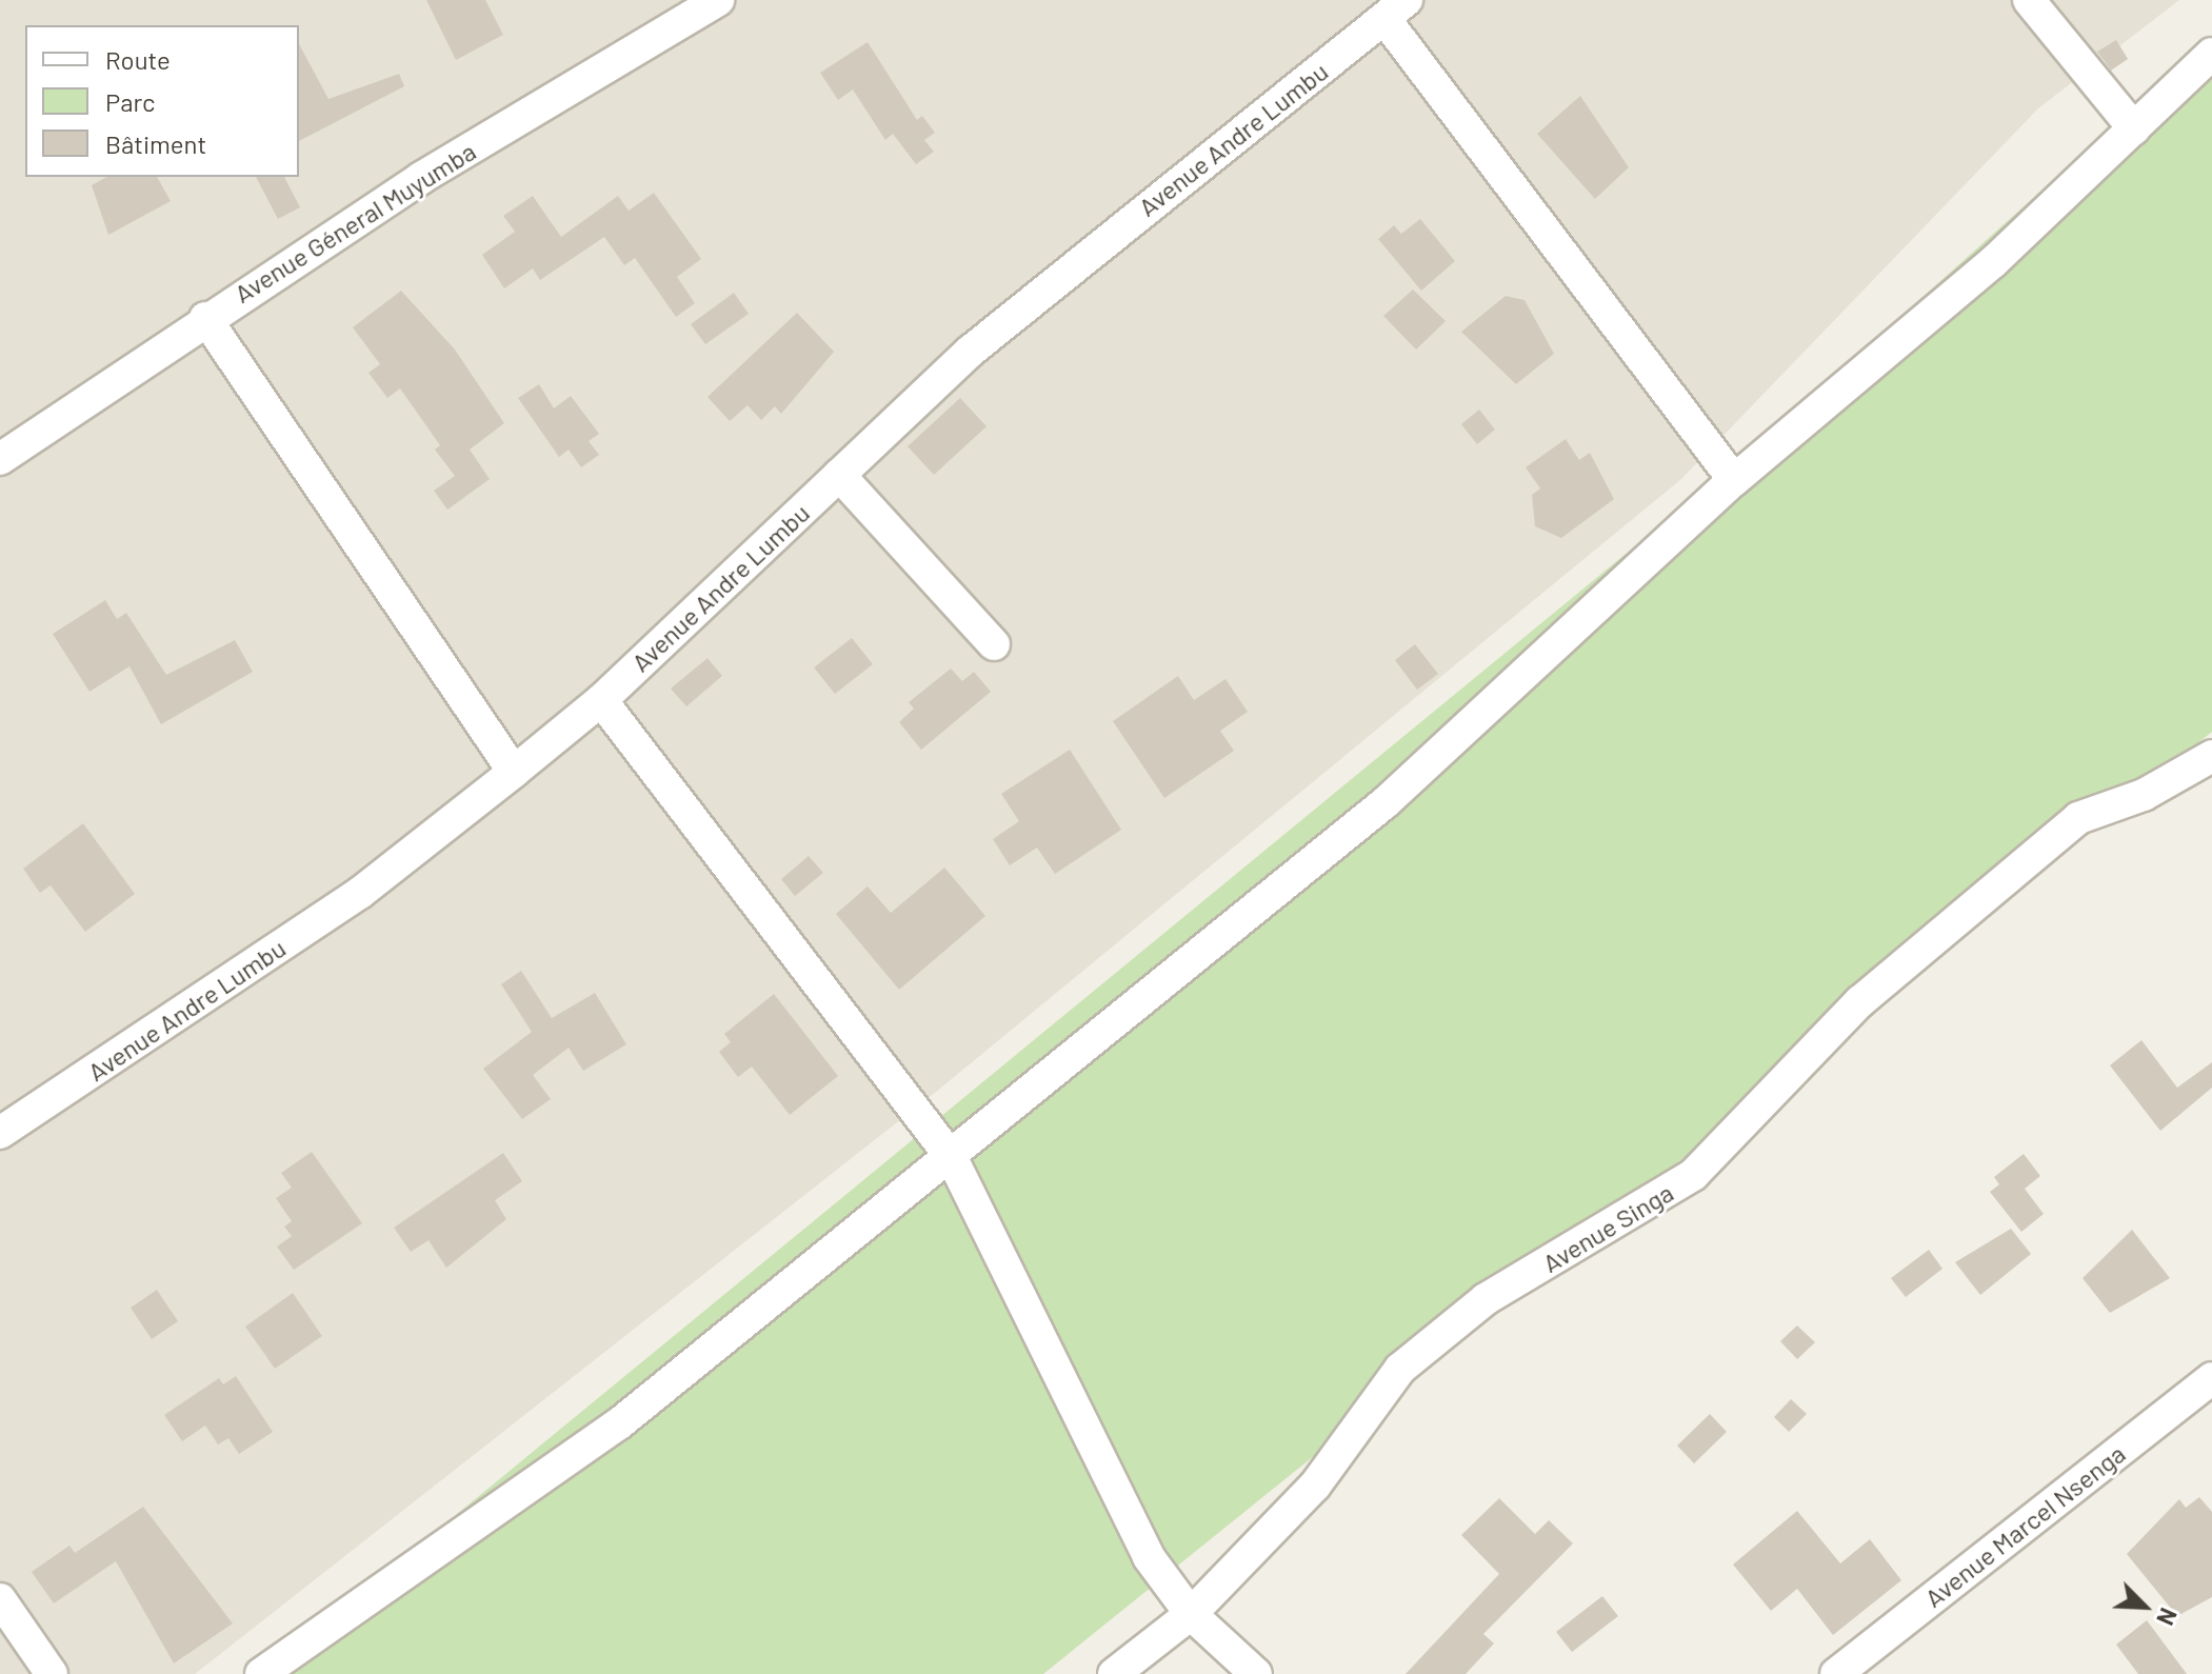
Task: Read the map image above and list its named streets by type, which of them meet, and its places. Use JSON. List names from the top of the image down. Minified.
{"streets":{"street":["Avenue Andre Lumbu","Avenue Géneral Muyumba","Avenue Singa","Avenue Marcel Nsenga"]},"legend":["Route","Parc","Bâtiment"],"north":"bottom right"}
